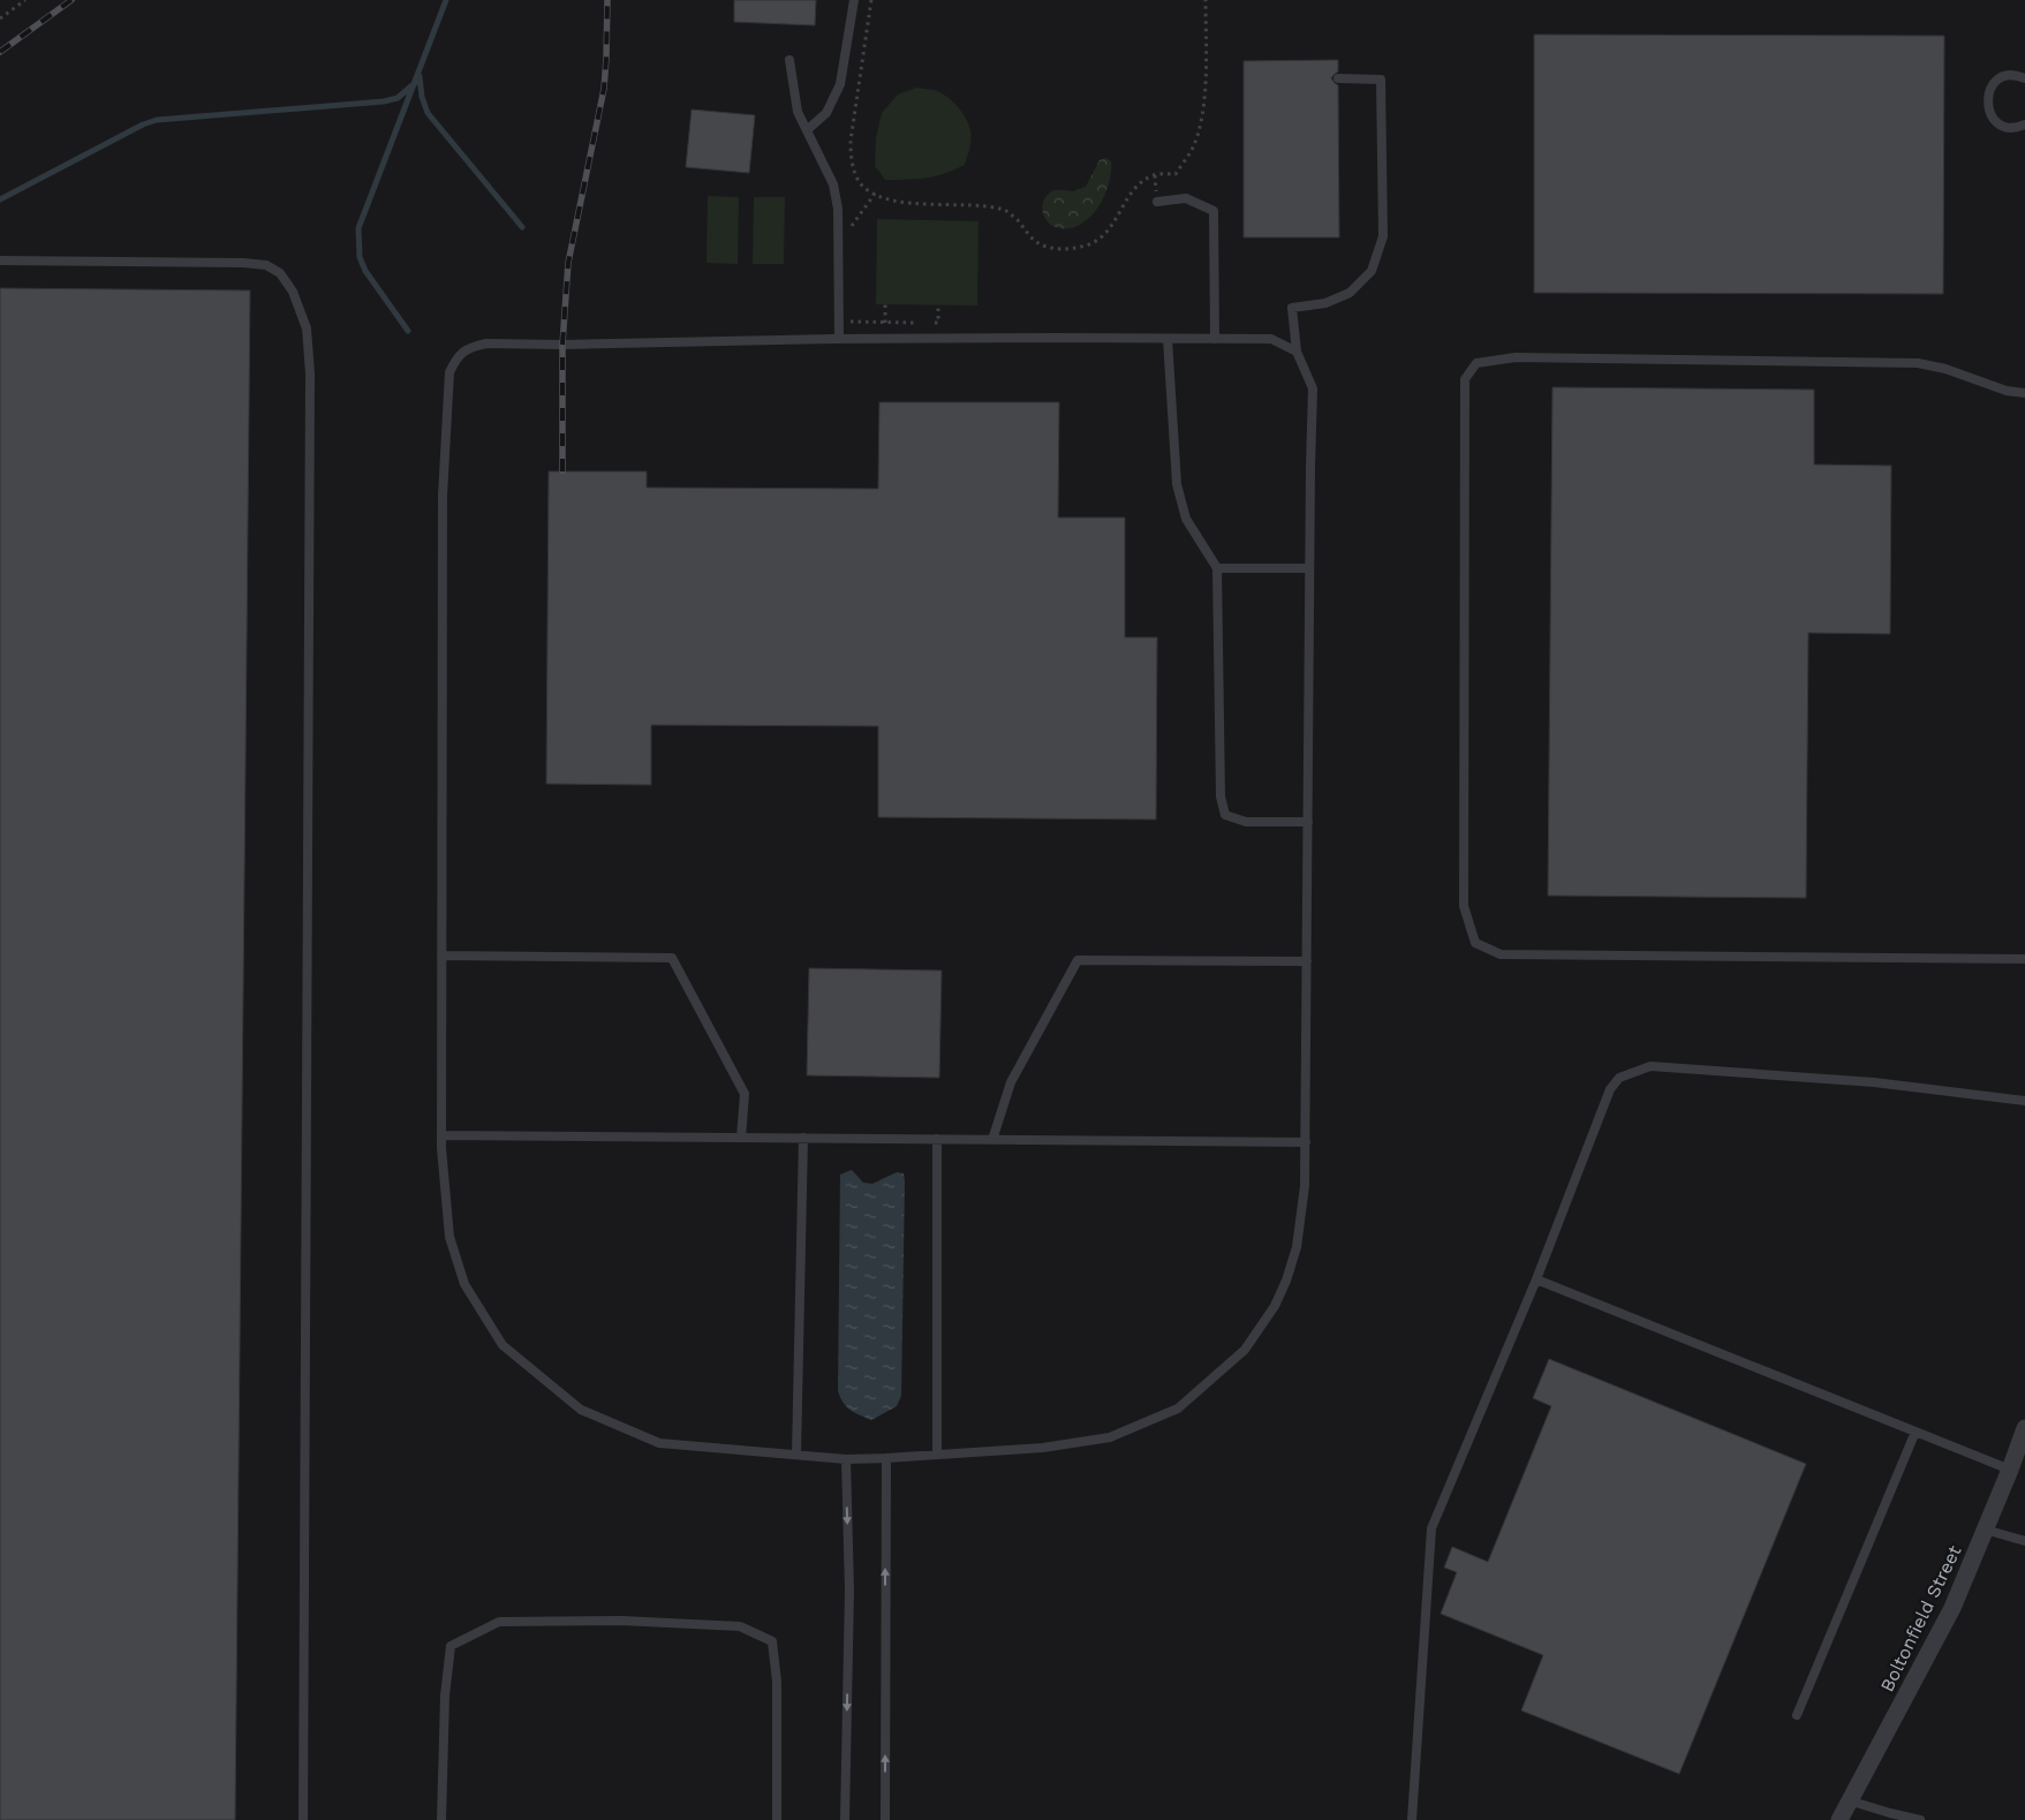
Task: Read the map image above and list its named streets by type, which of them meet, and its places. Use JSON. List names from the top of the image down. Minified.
{"streets":{"street":["Boltonfield Street"]}}
